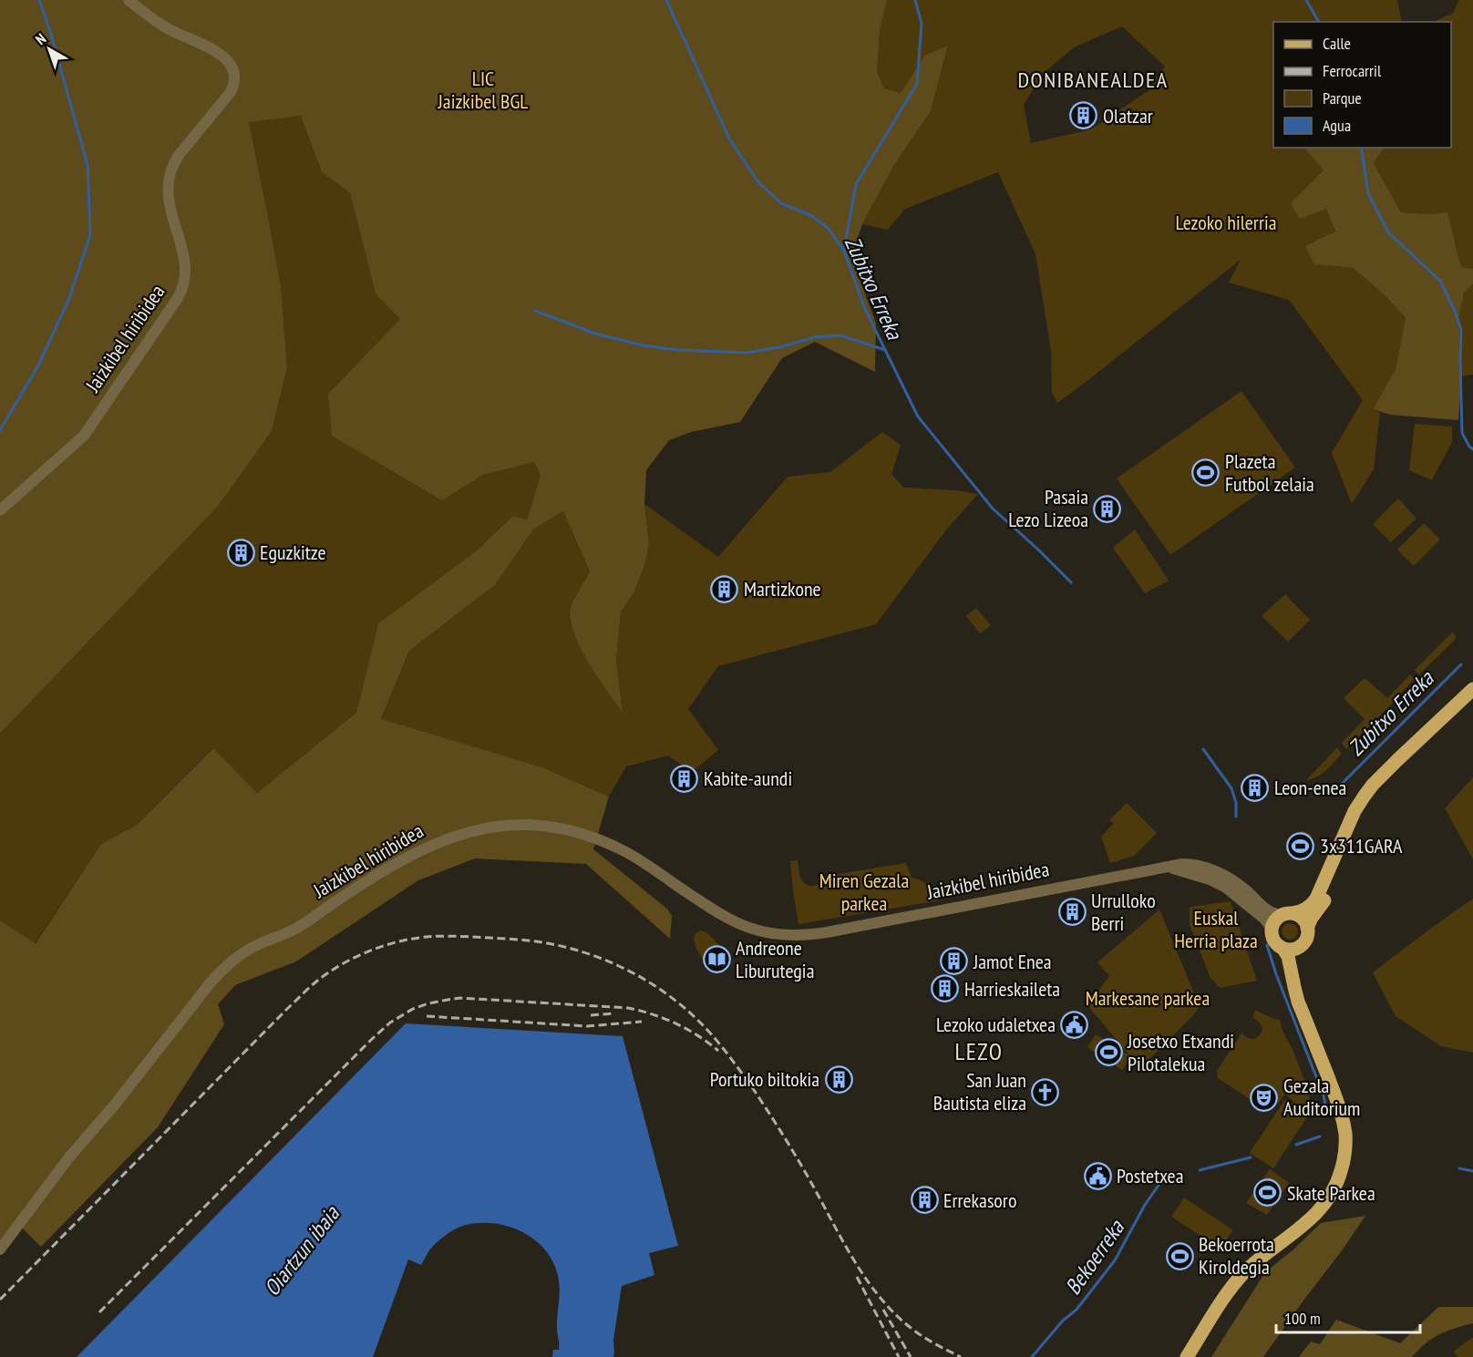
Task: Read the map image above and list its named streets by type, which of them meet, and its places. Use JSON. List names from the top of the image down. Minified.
{"streets":{"street":["Jaizkibel hiribidea"]},"districts":["DONIBANEALDEA","LEZO"],"water":["Zubitxo Erreka","Oiartzun ibaia","Bekoerreka"],"parks":["LIC Jaizkibel BGL","Lezoko hilerria","Miren Gezala parkea","Euskal Herria plaza","Markesane parkea"],"places":{"building":["Olatzar","Pasaia Lezo Lizeoa","Eguzkitze","Martizkone","Kabite-aundi","Leon-enea","Urrulloko Berri","Jamot Enea","Harrieskaileta","Portuko biltokia","Errekasoro"],"sports":["Plazeta Futbol zelaia","3x311GARA","Josetxo Etxandi Pilotalekua","Skate Parkea","Bekoerrota Kiroldegia"],"library":["Andreone Liburutegia"],"public building":["Lezoko udaletxea","Postetxea"],"church":["San Juan Bautista eliza"],"theatre":["Gezala Auditorium"]},"legend":["Calle","Ferrocarril","Parque","Agua"],"scale_bar":"100 m","north":"top left"}
